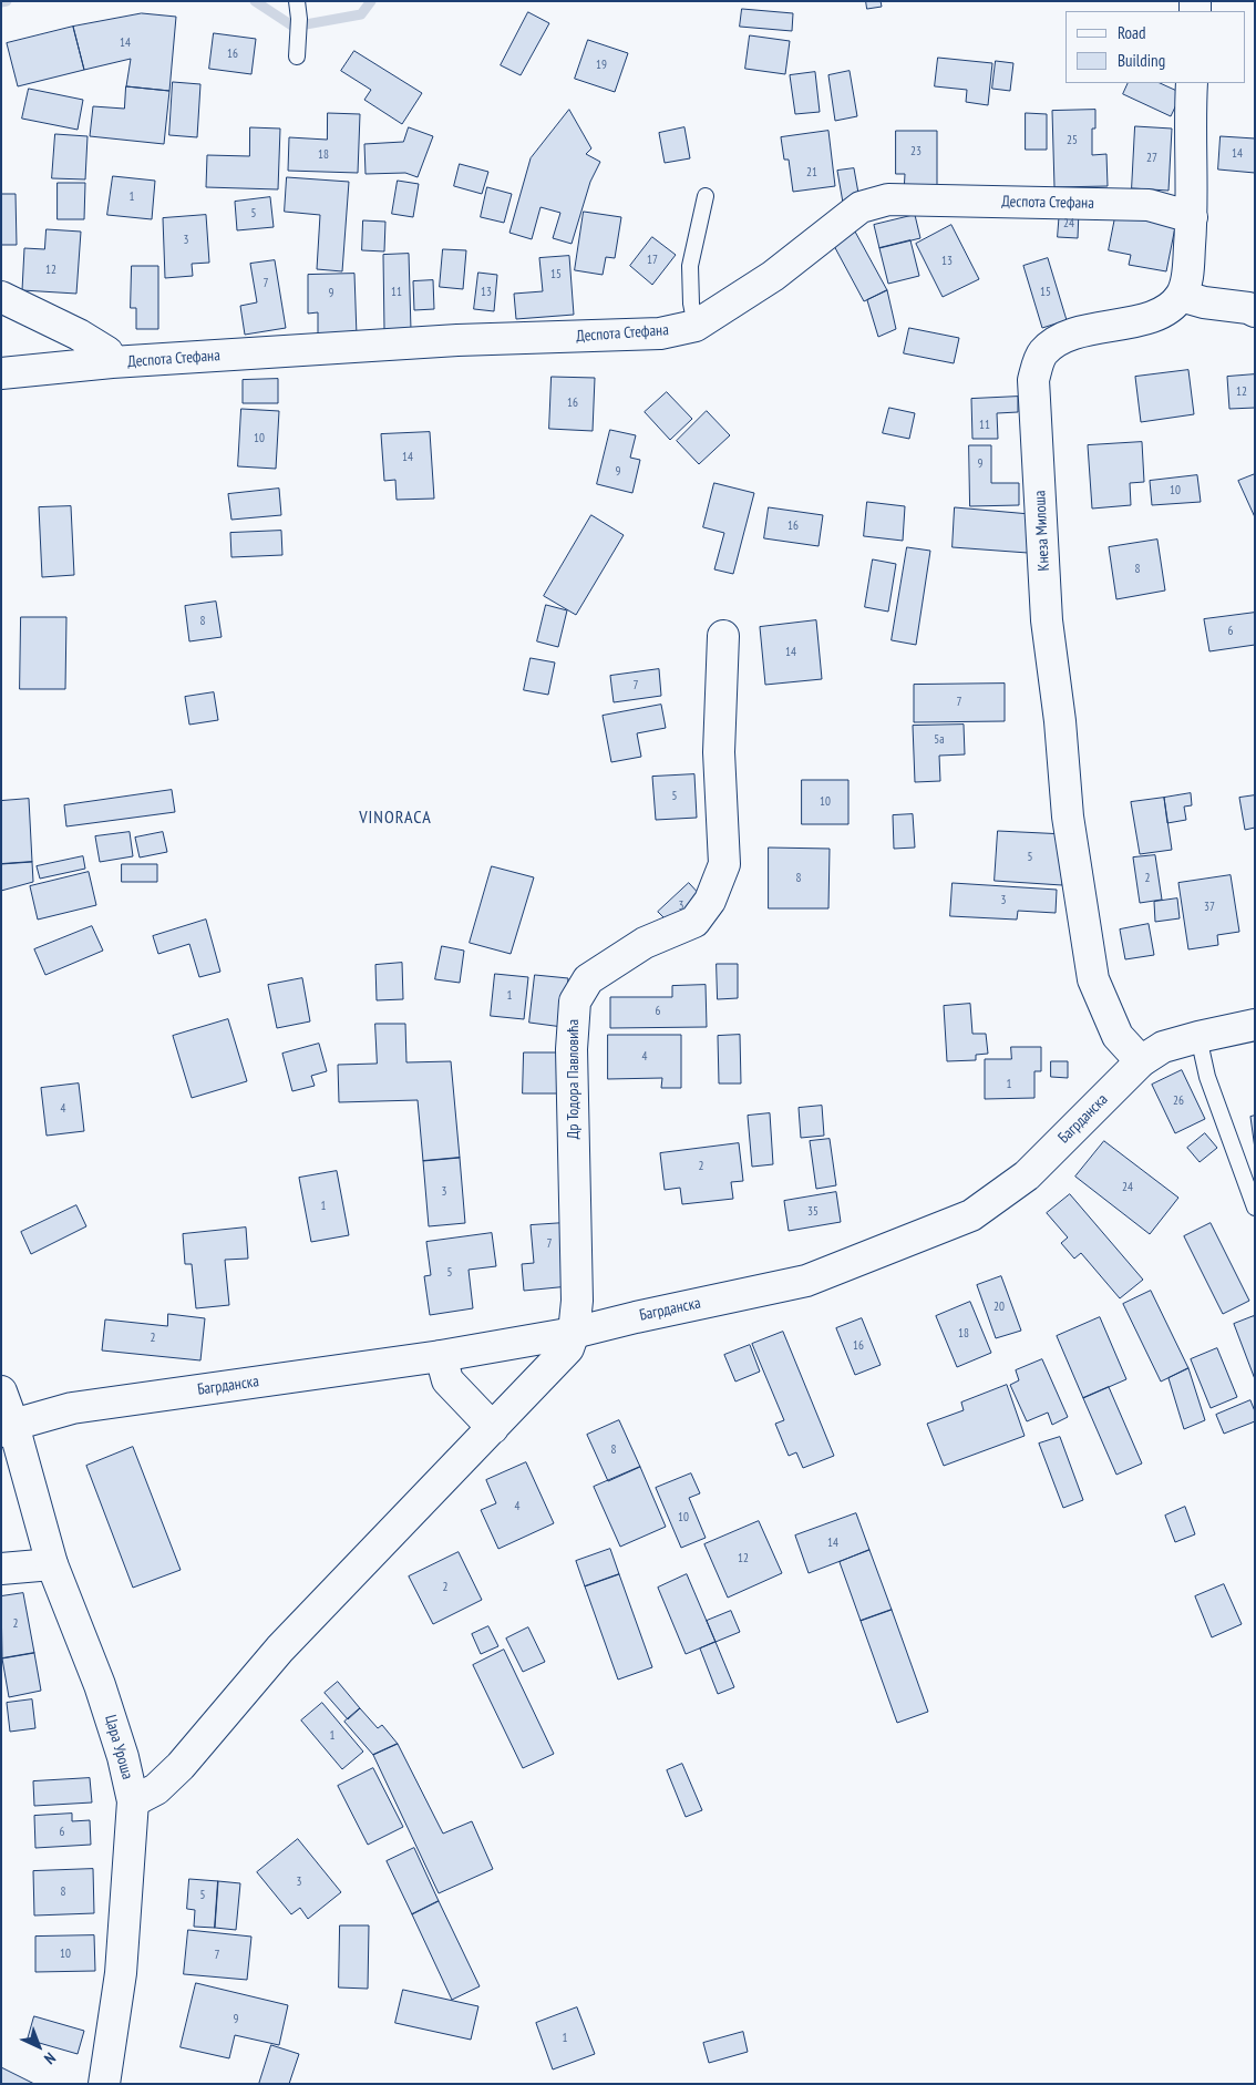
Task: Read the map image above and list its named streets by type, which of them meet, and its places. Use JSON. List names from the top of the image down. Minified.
{"streets":{"street":["Деспота Стефана","Кнеза Милоша","Др Тодора Павловића","Багрданска","Цара Уроша"]},"crossings":[["Кнеза Милоша","Багрданска"],["Др Тодора Павловића","Багрданска"],["Багрданска","Цара Уроша"]],"districts":["VINORACA"],"house_numbers":["14","16","19","25","23","14","18","27","21","1","5","24","3","17","13","12","15","7","11","13","15","9","12","16","11","10","14","9","9","10","16","8","8","6","14","7","7","5a","5","10","5","8","2","3","3","37","1","6","4","1","26","4","2","24","3","1","35","7","5","20","18","2","16","8","4","10","14","12","2","2","1","6","3","8","5","10","7","9","1"],"legend":["Road","Building"],"north":"bottom right"}
